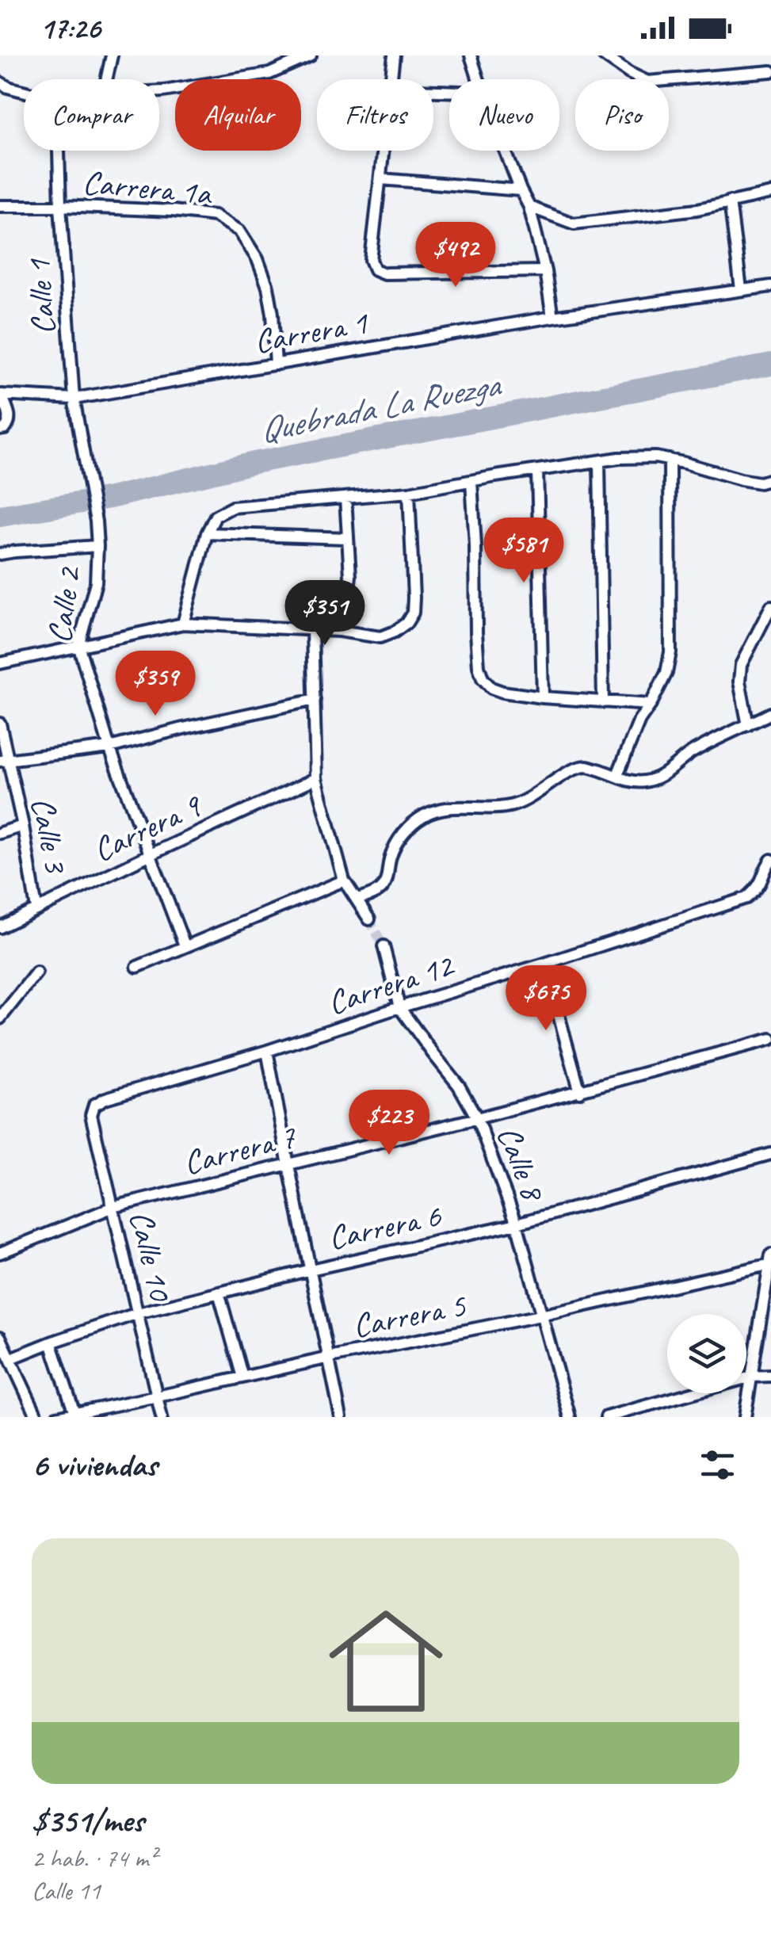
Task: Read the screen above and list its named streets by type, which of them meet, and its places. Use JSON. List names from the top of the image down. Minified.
{"streets":{"street":["Carrera 1a","Calle 1","Carrera 1","Calle 2","Carrera 9","Calle 3","Carrera 12","Carrera 7","Calle 8","Carrera 6","Calle 10","Carrera 5"]},"crossings":[["Carrera 1a","Calle 1"],["Carrera 1a","Carrera 1"],["Calle 1","Carrera 1"],["Calle 1","Calle 2"],["Carrera 1","Calle 2"],["Calle 2","Carrera 9"],["Carrera 9","Calle 3"],["Carrera 12","Calle 8"],["Carrera 12","Calle 10"],["Carrera 7","Calle 8"],["Carrera 7","Calle 10"],["Calle 8","Carrera 6"],["Calle 8","Carrera 5"],["Carrera 6","Calle 10"],["Calle 10","Carrera 5"]],"water":["Quebrada La Ruezga"],"page":{"status":"17:26","chip":["Comprar","Alquilar","Filtros","Nuevo","Piso"],"price":["$492","$581","$351","$359","$675","$223"],"heading":"6 viviendas","list":[{"name":"$351/mes","note":"2 hab. · 74 m² · Calle 11"}]}}
